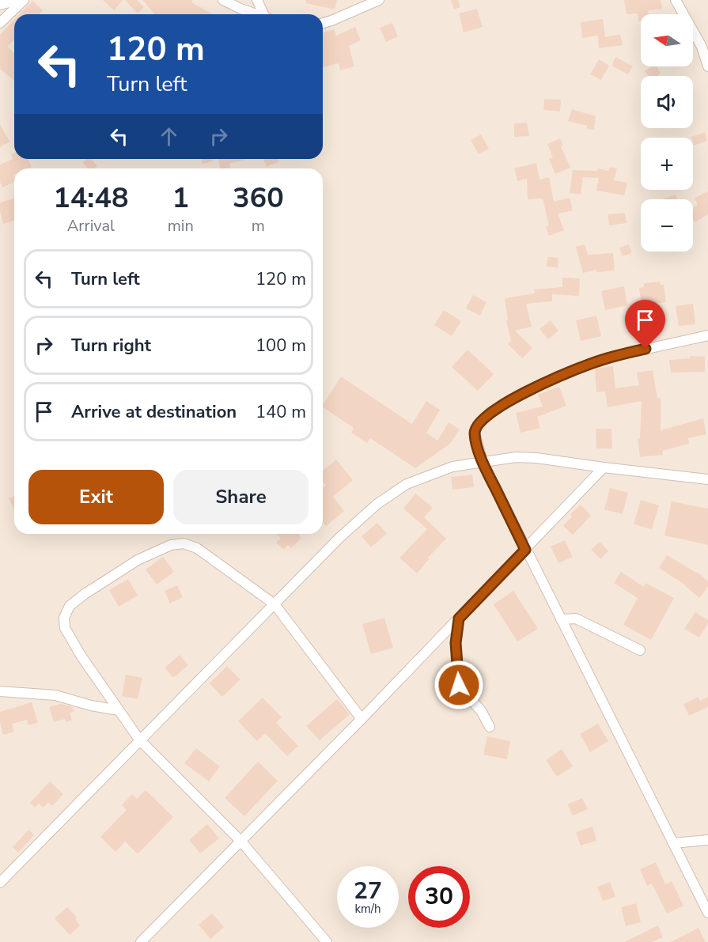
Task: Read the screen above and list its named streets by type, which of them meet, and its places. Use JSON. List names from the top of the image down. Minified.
{"north":"left","page":{"map_buttons":["+","−"],"turn":["120 m","Turn left"],"eta":["14:48","Arrival","1","min","360","m"],"list":[{"name":"Turn left","value":"120 m"},{"name":"Turn right","value":"100 m"},{"name":"Arrive at destination","value":"140 m"}],"buttons":["Exit","Share"],"speed":"27 km/h","limit":"30"}}
